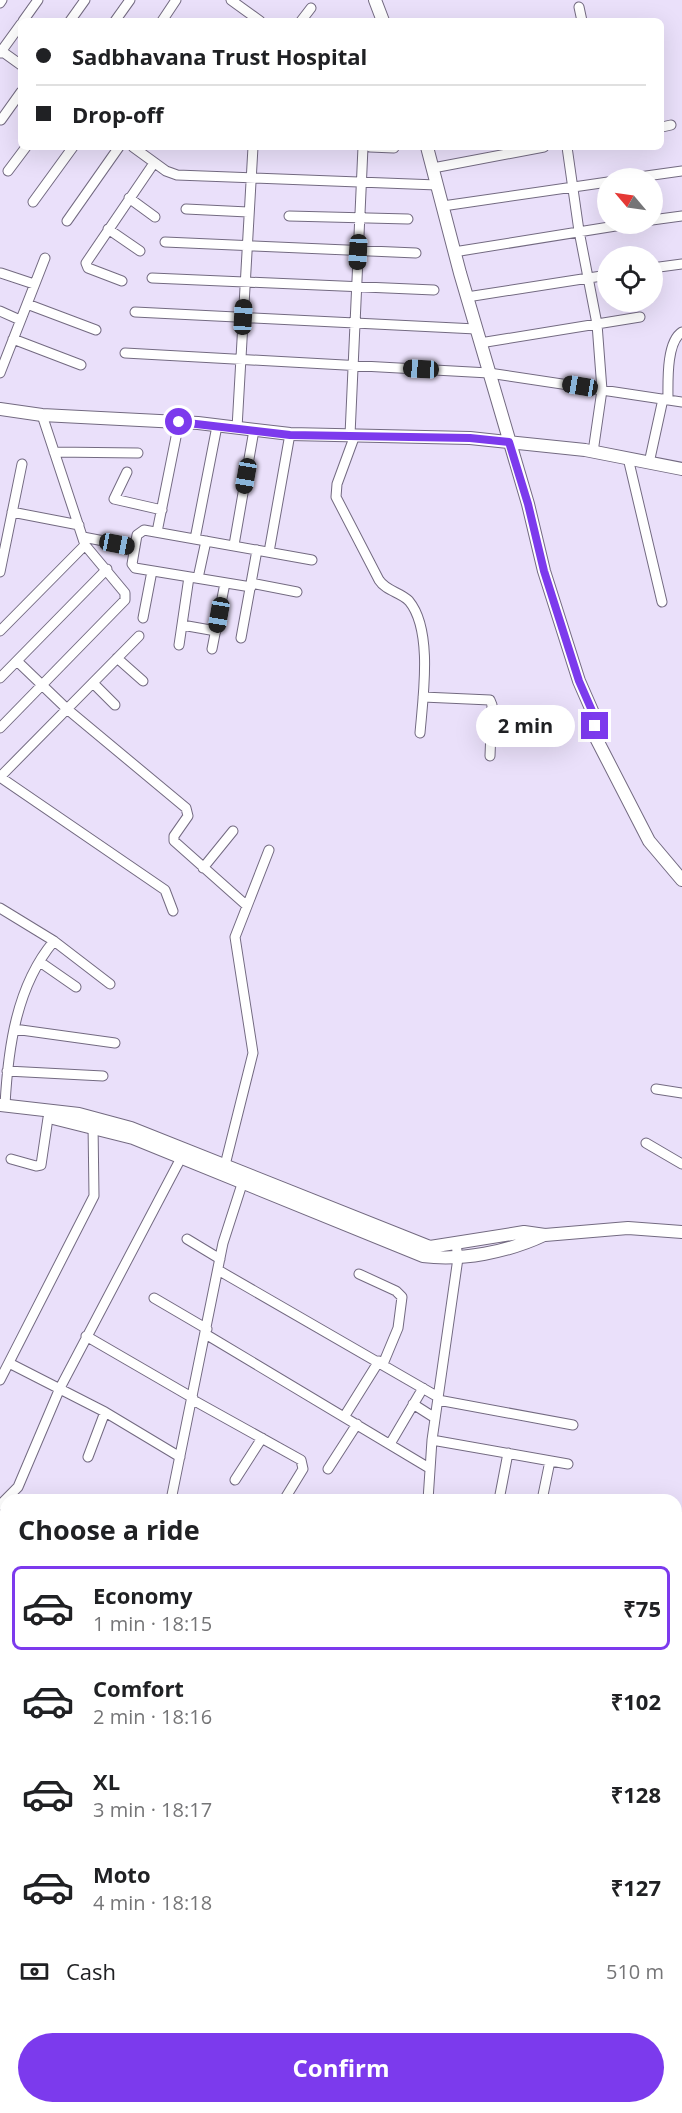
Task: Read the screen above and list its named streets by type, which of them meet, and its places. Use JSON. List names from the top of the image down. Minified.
{"north":"top left","page":{"banner":["Sadbhavana Trust Hospital","Drop-off"],"bubble":"2 min","heading":"Choose a ride","list":[{"name":"Economy","note":"1 min · 18:15","value":"₹75"},{"name":"Comfort","note":"2 min · 18:16","value":"₹102"},{"name":"XL","note":"3 min · 18:17","value":"₹128"},{"name":"Moto","note":"4 min · 18:18","value":"₹127"}],"pay":["Cash","510 m"],"buttons":"Confirm"}}
